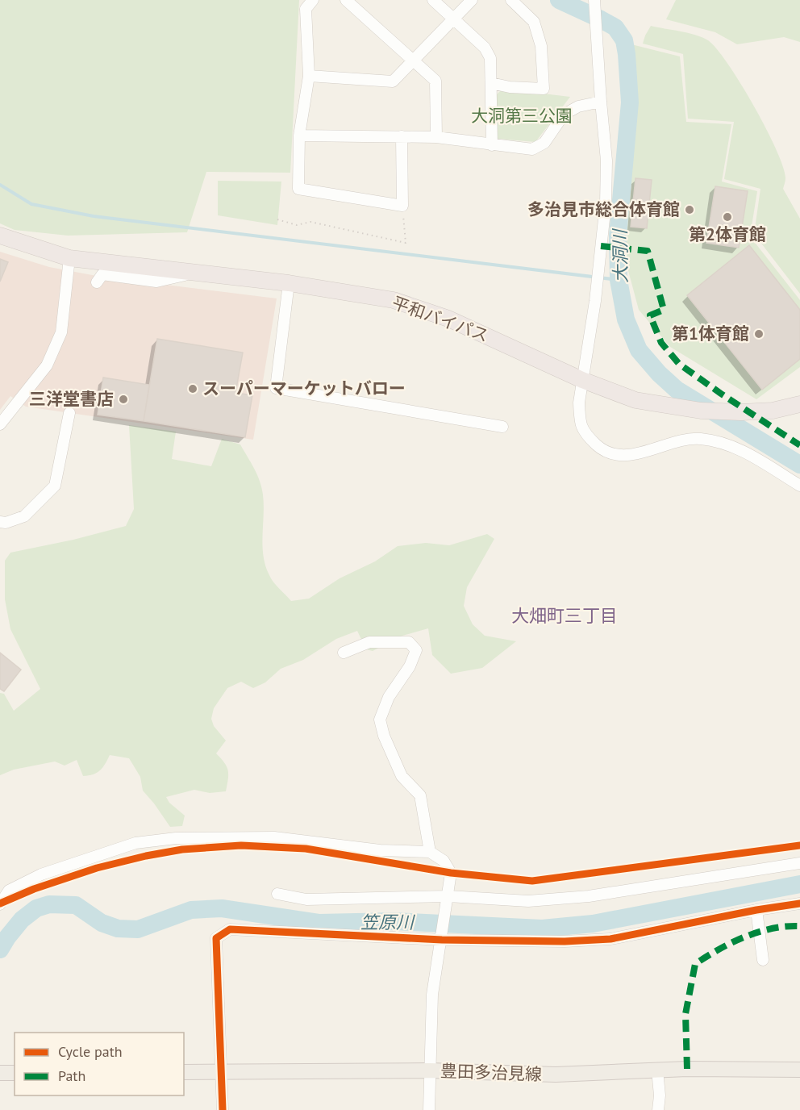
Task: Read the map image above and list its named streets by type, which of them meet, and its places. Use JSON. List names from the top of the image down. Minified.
{"streets":{"highway":["平和バイパス"],"main road":["豊田多治見線"]},"districts":["大畑町三丁目"],"water":["大洞川","笠原川"],"parks":["大洞第三公園"],"places":["多治見市総合体育館","第2体育館","第1体育館","スーパーマーケットバロー","三洋堂書店"],"legend":["Cycle path","Path"]}
